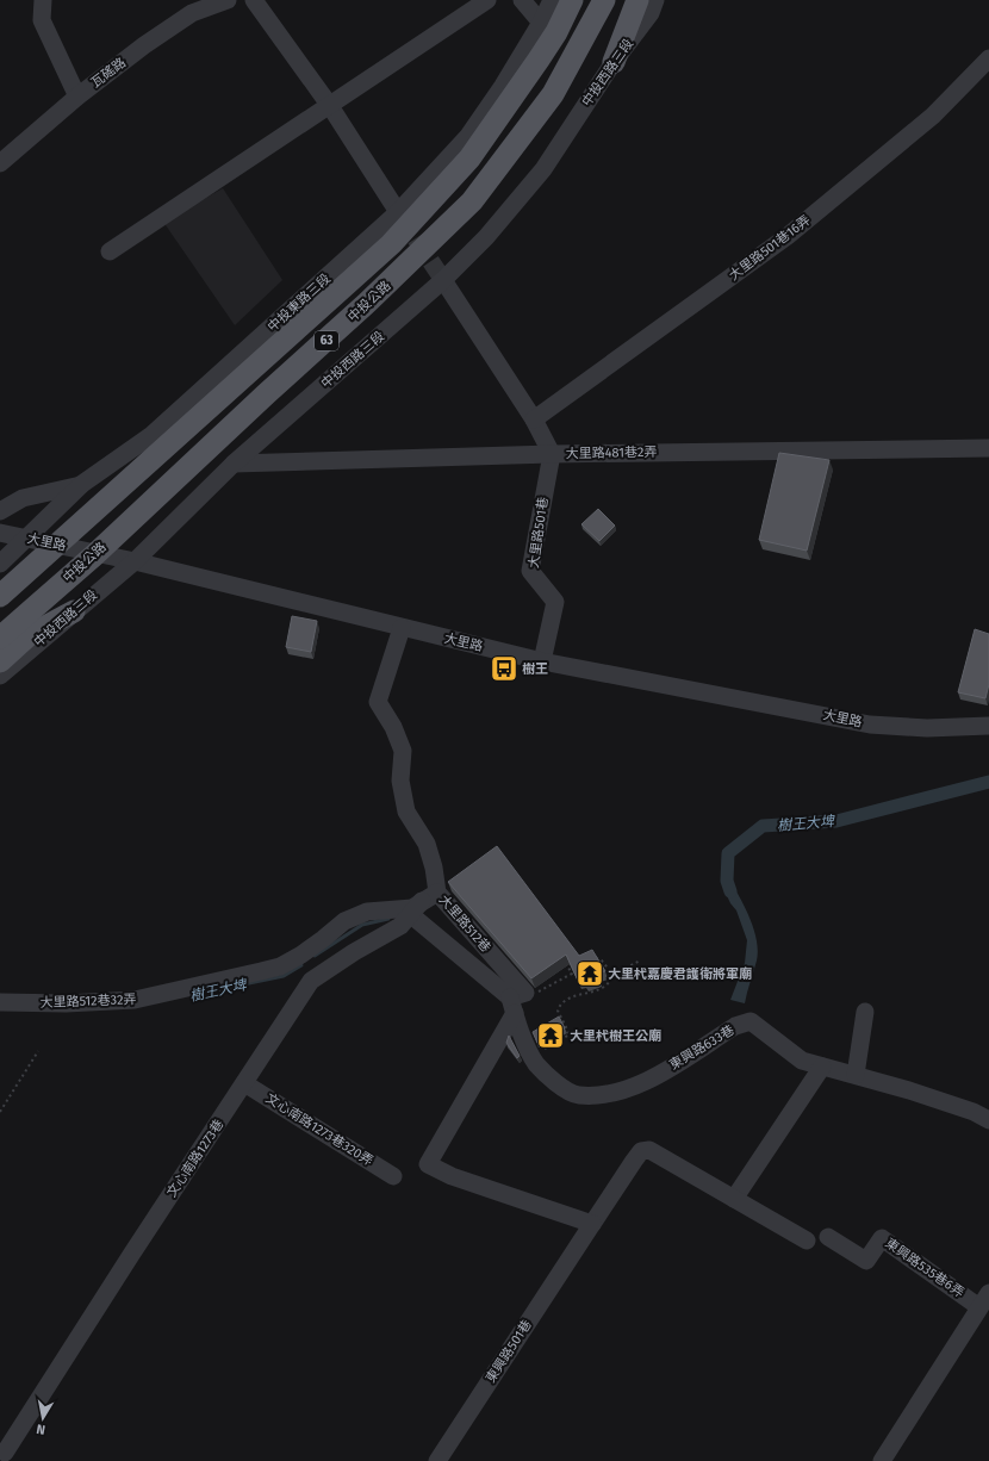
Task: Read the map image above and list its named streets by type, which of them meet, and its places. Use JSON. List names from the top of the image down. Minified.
{"streets":{"main road":["中投公路","63"],"street":["瓦磘路","中投西路三段","大里路501巷16弄","中投東路三段","大里路481巷2弄","大里路501巷","大里路","大里路512巷","大里路512巷32弄","東興路633巷","文心南路1273巷320弄","文心南路1273巷","東興路535巷6弄","東興路501巷"]},"crossings":[["中投西路三段","大里路481巷2弄"],["中投西路三段","大里路"],["中投東路三段","大里路"],["大里路481巷2弄","大里路501巷"],["大里路501巷","大里路"],["大里路","大里路512巷"],["大里路512巷","大里路512巷32弄"],["大里路512巷","東興路633巷"],["大里路512巷","文心南路1273巷"],["大里路512巷32弄","文心南路1273巷"],["文心南路1273巷320弄","文心南路1273巷"]],"water":["樹王大埤"],"places":{"bus stop":["樹王"],"temple":["大里杙嘉慶君護衛將軍廟","大里杙樹王公廟"]},"north":"bottom"}
